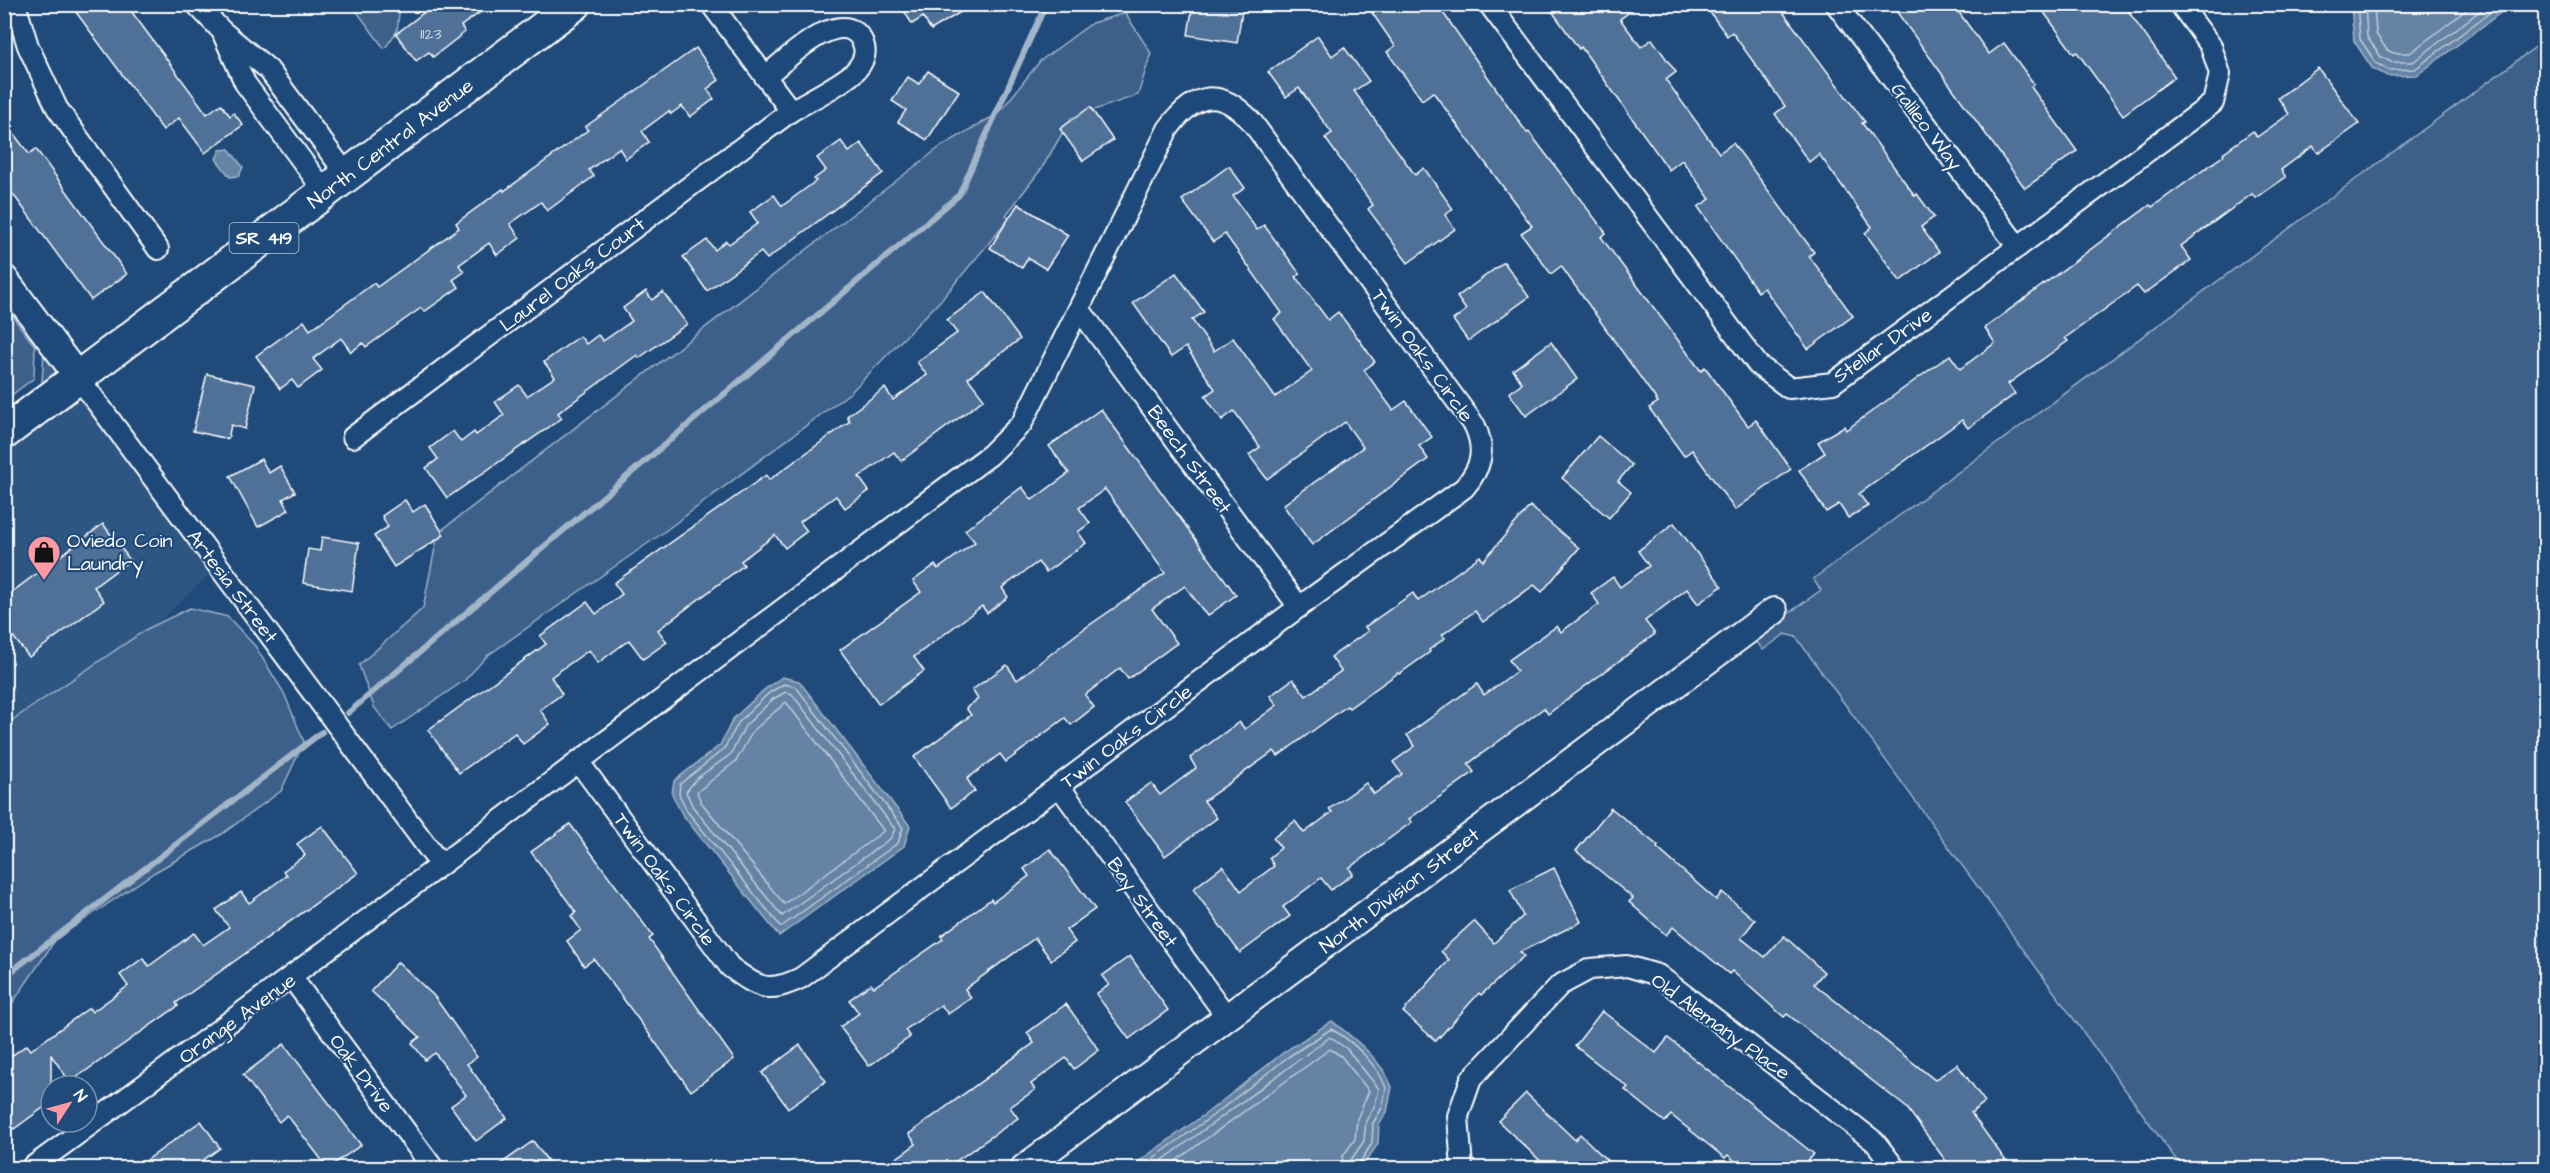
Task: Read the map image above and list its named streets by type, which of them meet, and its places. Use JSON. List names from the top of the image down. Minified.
{"streets":{"main road":["North Central Avenue","SR 419"],"street":["Galileo Way","Laurel Oaks Court","Stellar Drive","Twin Oaks Circle","Beech Street","Artesia Street","North Division Street","Bay Street","Orange Avenue","Old Alemany Place","Oak Drive"]},"crossings":[["Galileo Way","Stellar Drive"],["North Central Avenue","Artesia Street"],["Twin Oaks Circle","Beech Street"],["Twin Oaks Circle","Artesia Street"],["Twin Oaks Circle","Bay Street"],["Twin Oaks Circle","Orange Avenue"],["Artesia Street","Orange Avenue"],["North Division Street","Bay Street"],["Orange Avenue","Oak Drive"]],"places":{"shop":["Oviedo Coin Laundry"]},"house_numbers":["1123"],"north":"top right"}
